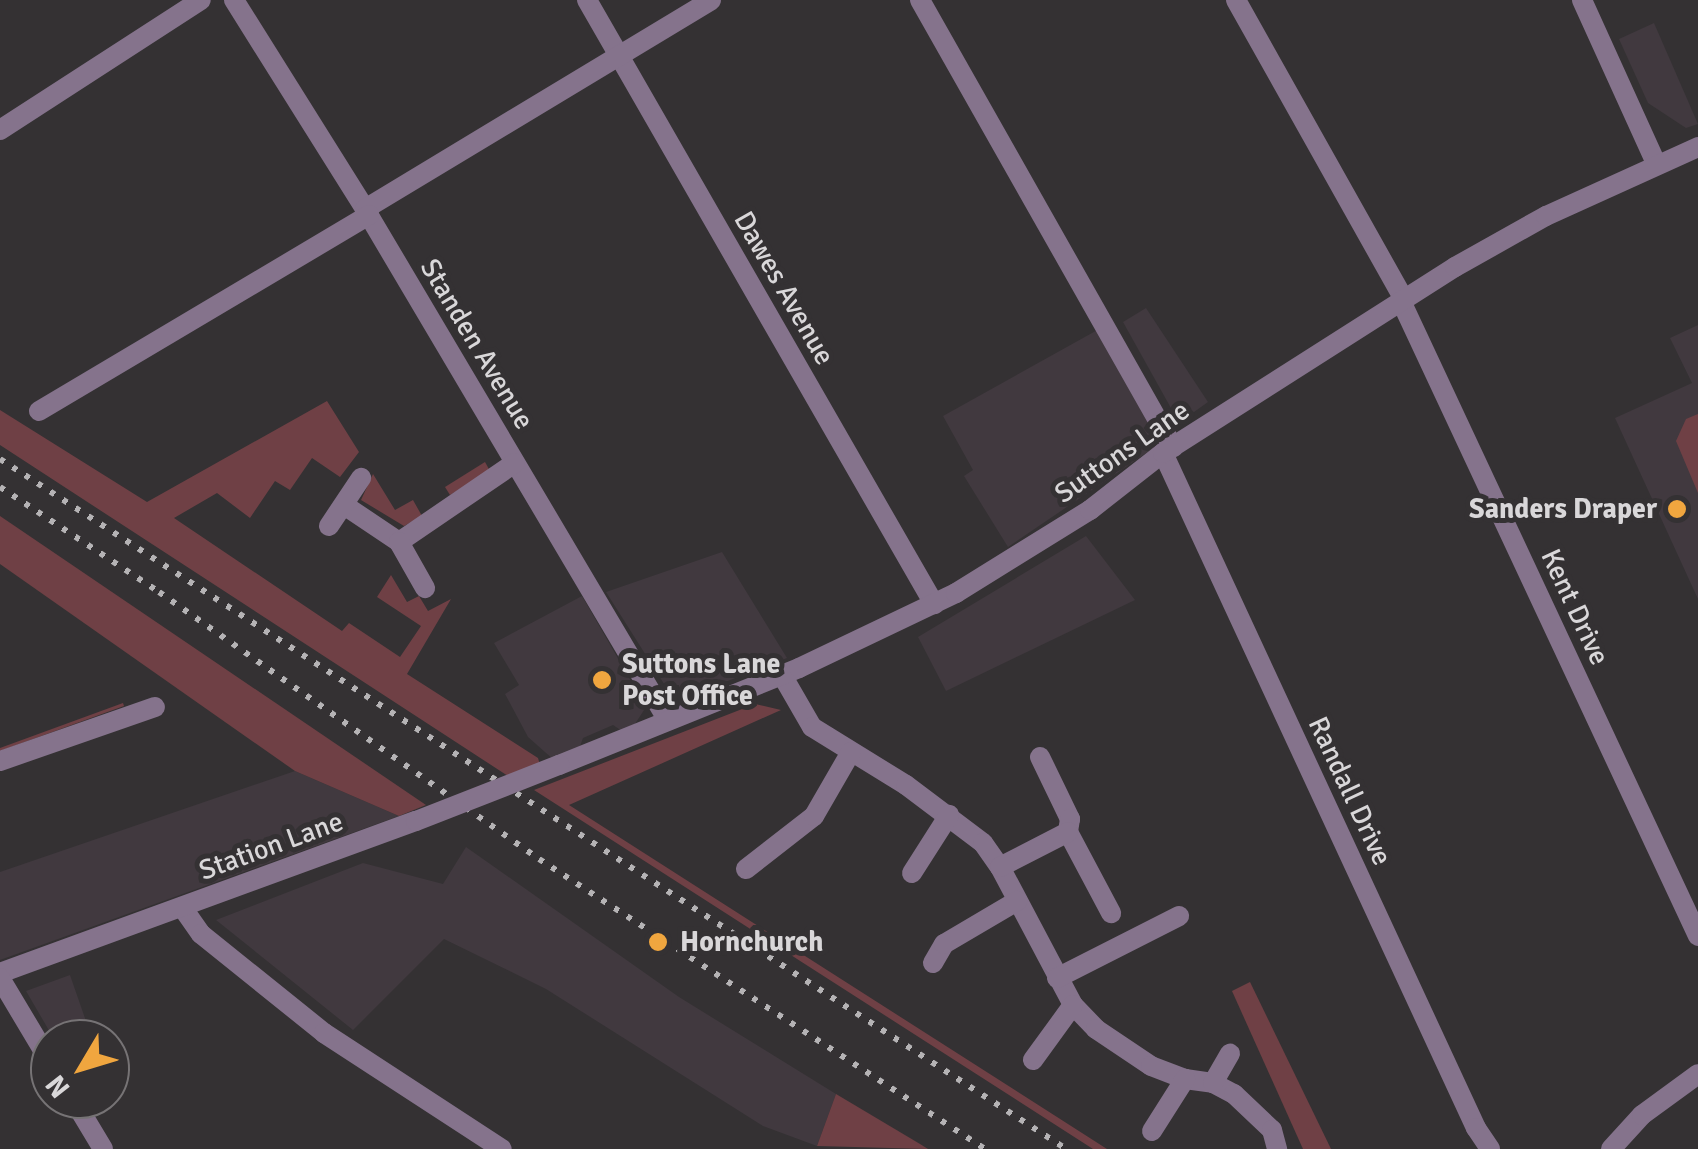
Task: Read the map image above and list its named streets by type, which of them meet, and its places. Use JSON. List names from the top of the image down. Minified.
{"streets":{"street":["Dawes Avenue","Standen Avenue","Suttons Lane","Kent Drive","Randall Drive","Station Lane"]},"crossings":[["Dawes Avenue","Suttons Lane"],["Standen Avenue","Suttons Lane"],["Suttons Lane","Kent Drive"],["Suttons Lane","Randall Drive"],["Suttons Lane","Station Lane"]],"places":["Sanders Draper","Suttons Lane Post Office","Hornchurch"],"north":"bottom left"}
